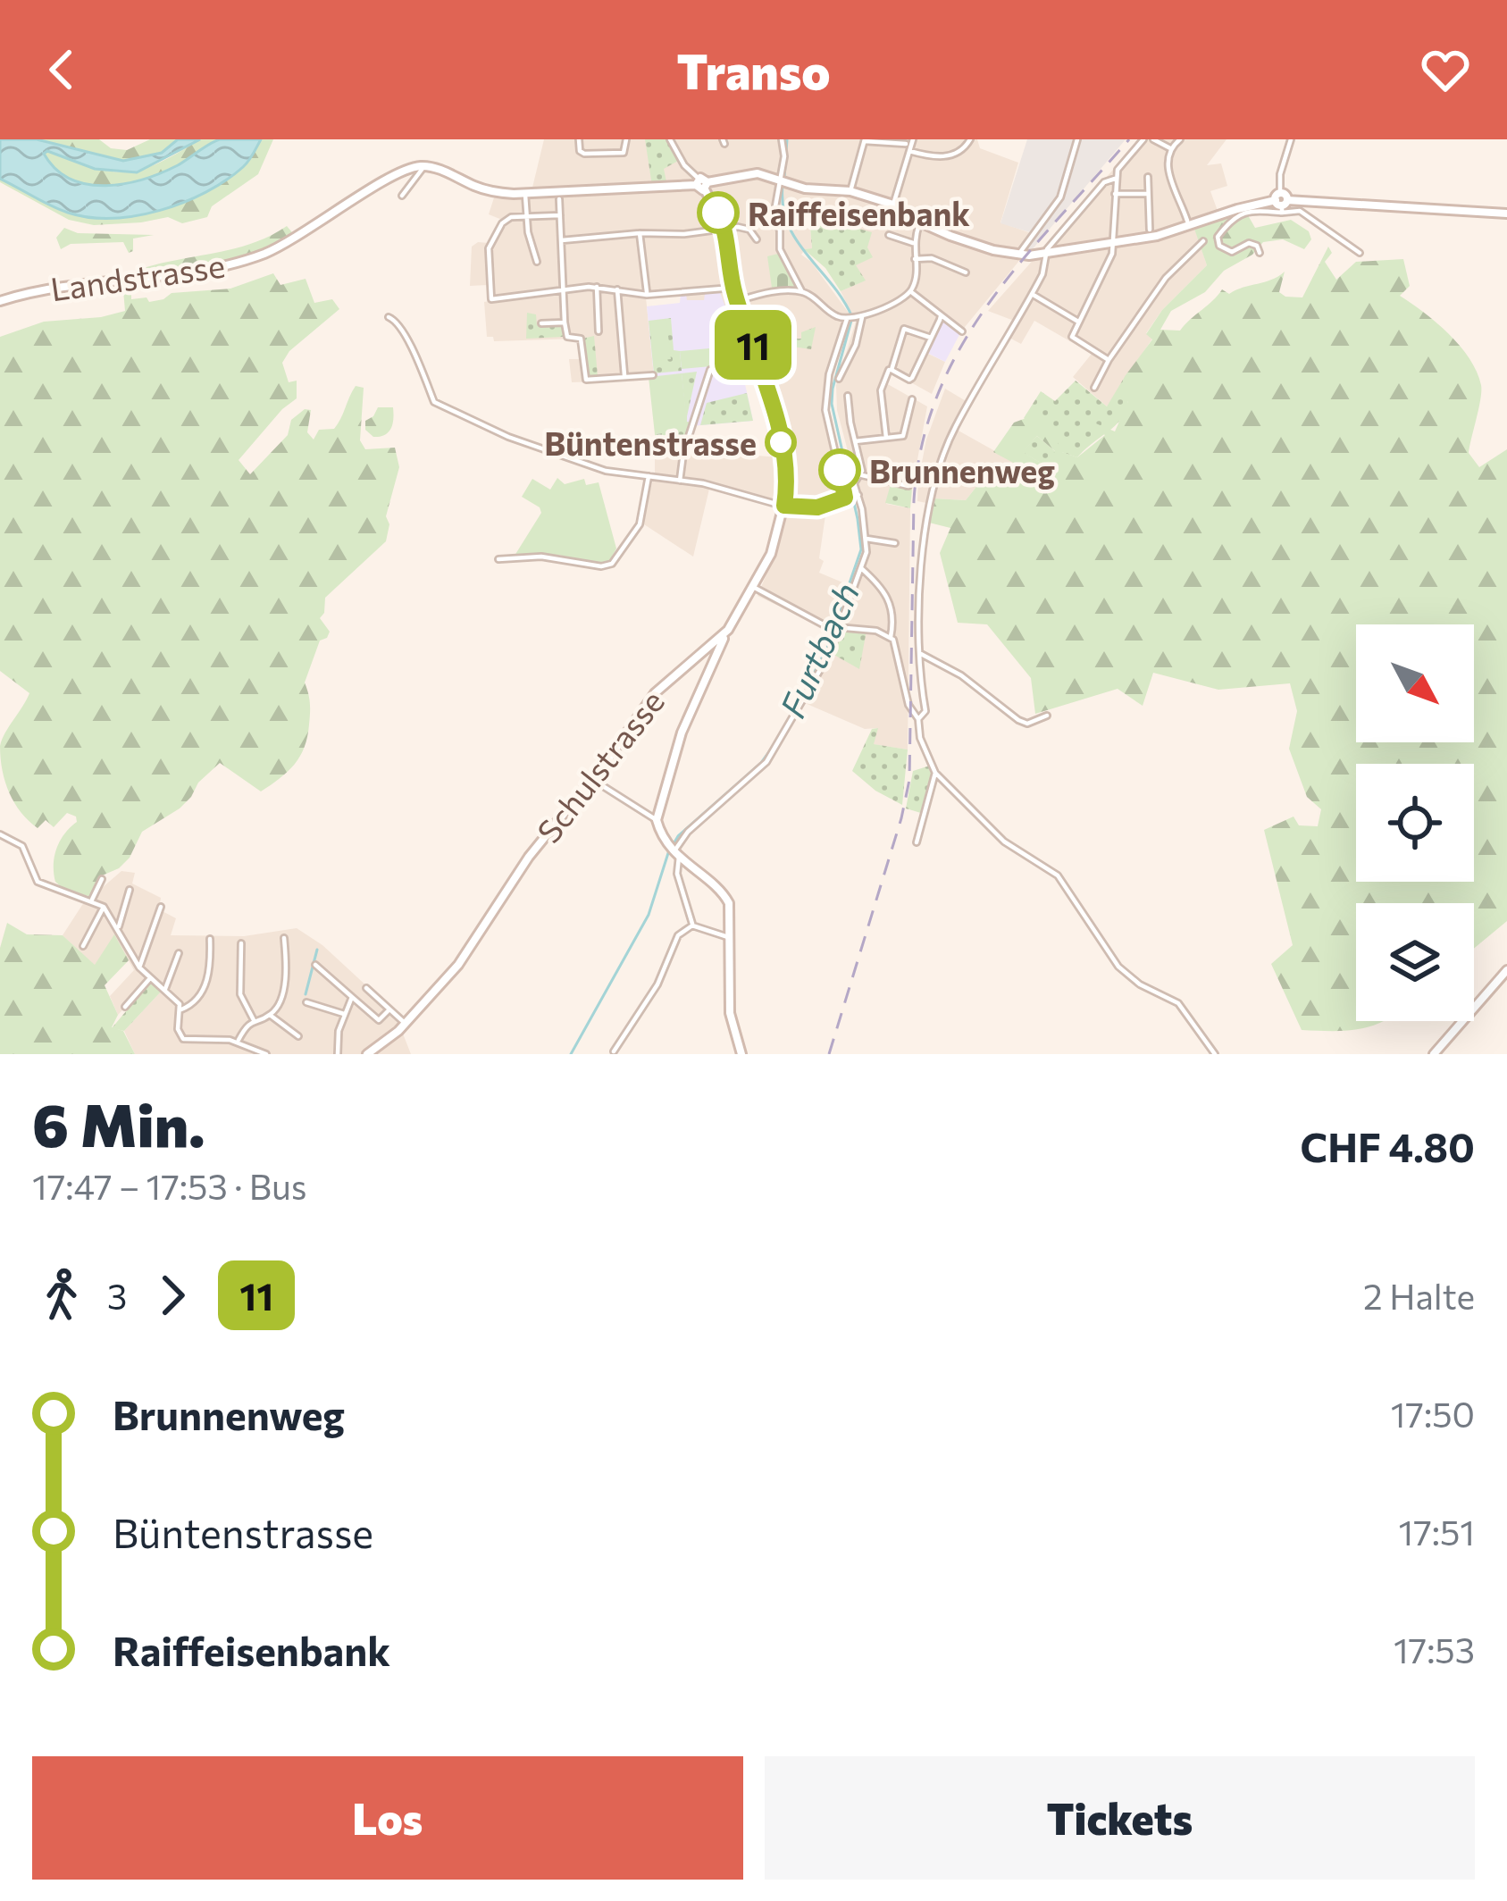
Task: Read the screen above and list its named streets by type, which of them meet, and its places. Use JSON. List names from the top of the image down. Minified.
{"streets":{"main road":["Landstrasse","Schulstrasse"]},"water":["Furtbach"],"places":["Raiffeisenbank","Büntenstrasse","Brunnenweg"],"lines":["bus line 11"],"north":"bottom right","page":{"header":"Transo","on_map":"11","heading":["6 Min.","17:47 – 17:53 · Bus","CHF 4.80"],"legs":["3","11","2 Halte"],"list":[{"name":"Brunnenweg","value":"17:50"},{"name":"Büntenstrasse","value":"17:51"},{"name":"Raiffeisenbank","value":"17:53"}],"buttons":["Los","Tickets"]}}
